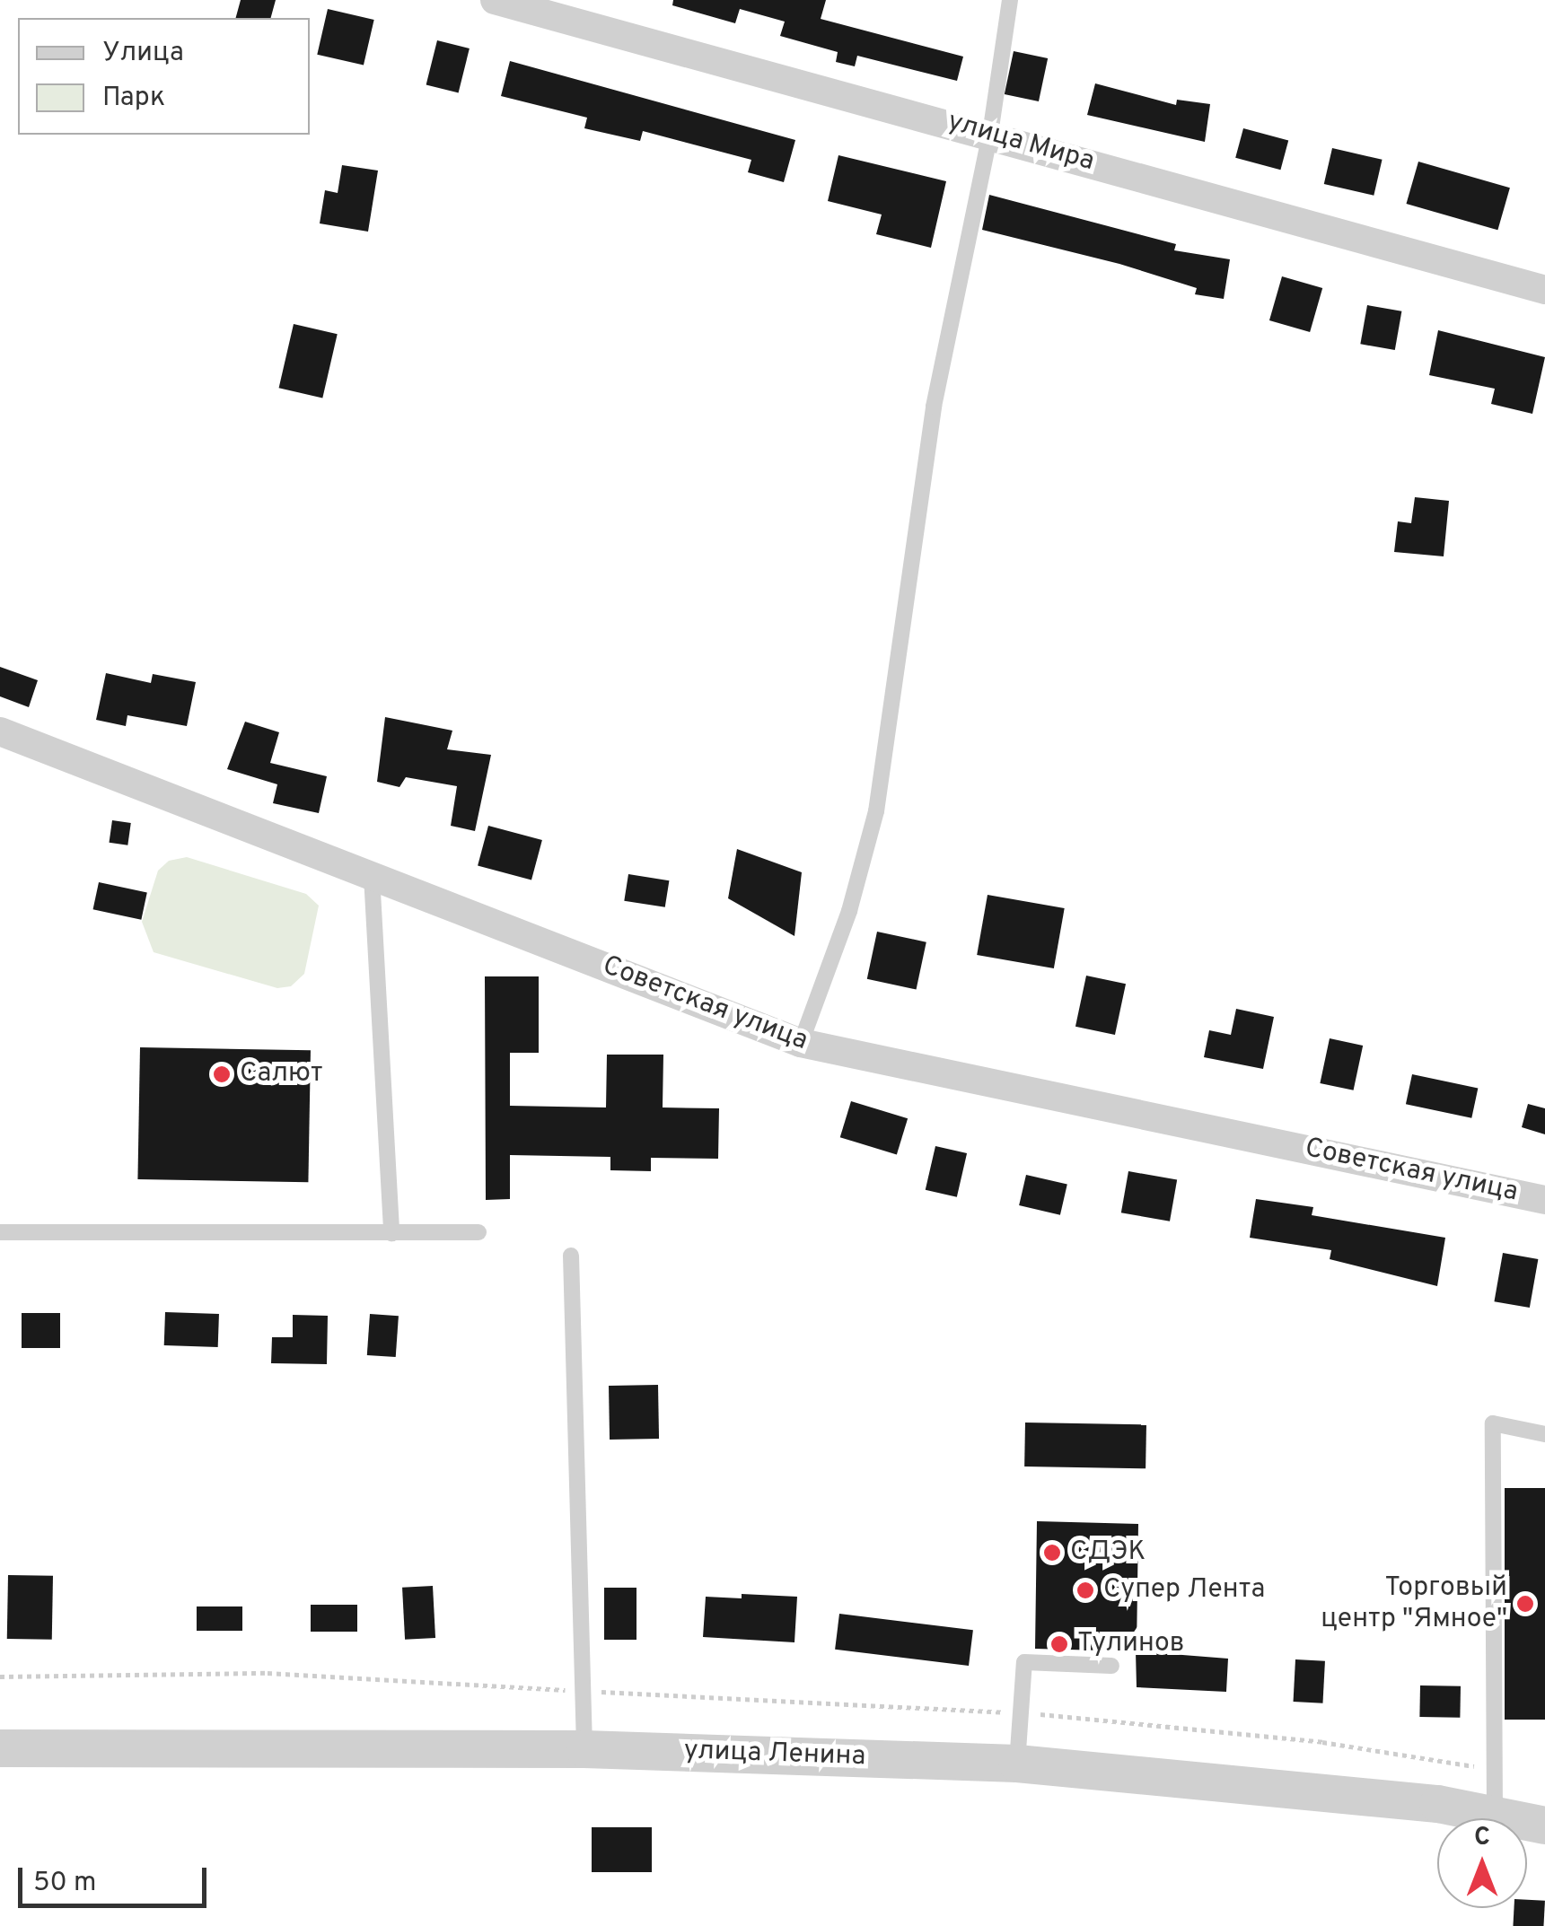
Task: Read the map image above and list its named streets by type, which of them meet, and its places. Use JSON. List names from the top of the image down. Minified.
{"streets":{"street":["улица Мира","Советская улица","улица Ленина"]},"places":["Салют","СДЭК","Супер Лента","Торговый центр \"Ямное\"","Тулинов"],"legend":["Улица","Парк"],"scale_bar":"50 m","north":"top"}
